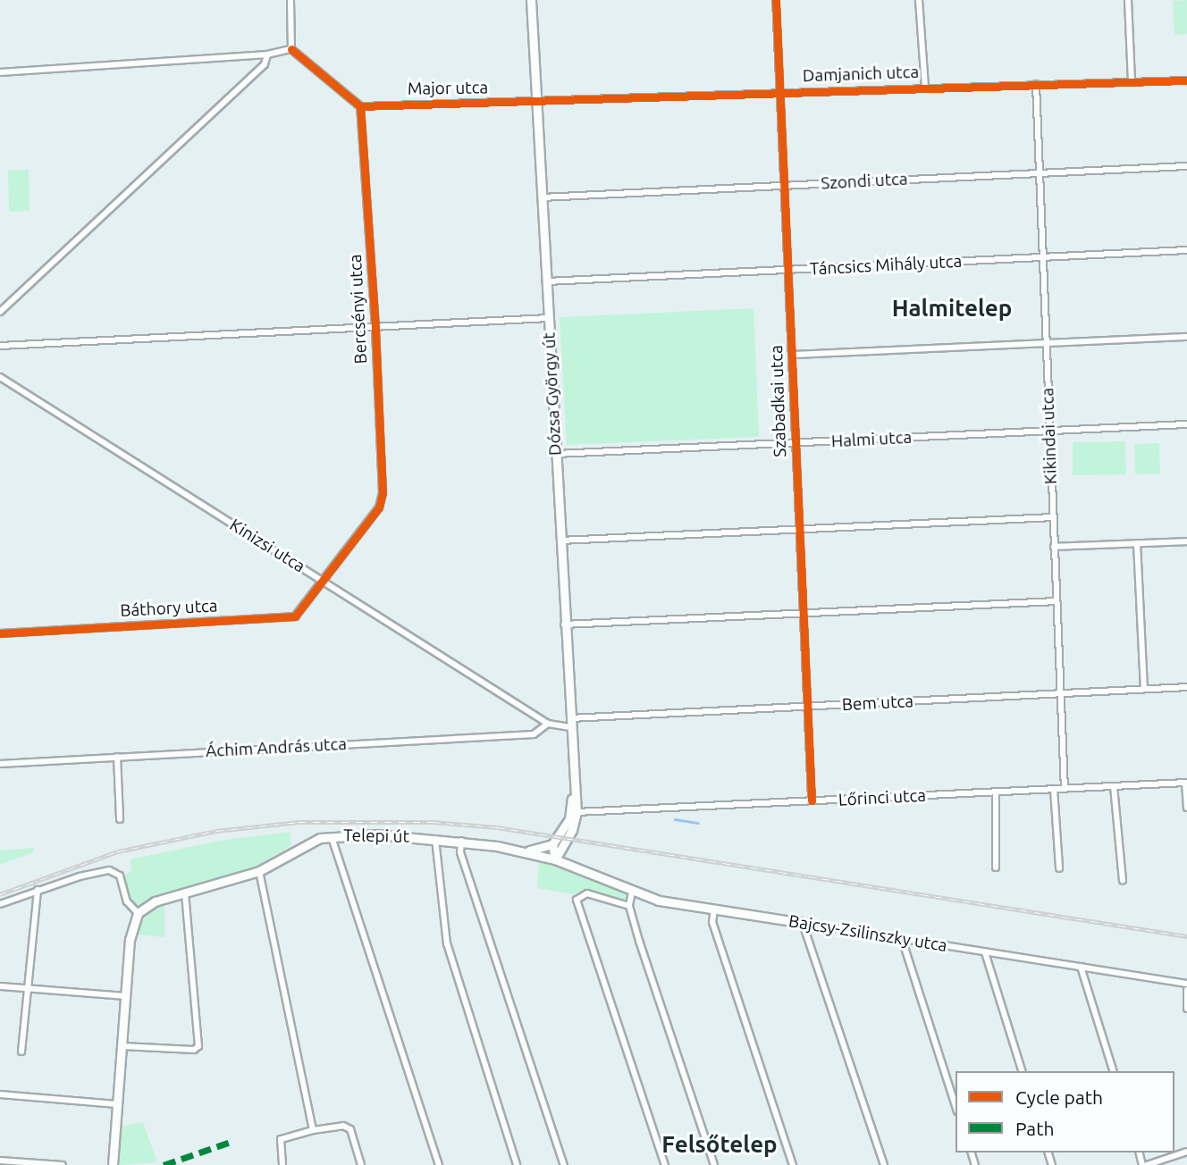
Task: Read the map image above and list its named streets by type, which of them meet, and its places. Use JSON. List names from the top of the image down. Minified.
{"streets":{"main road":["Dózsa György út","Telepi út","Bajcsy-Zsilinszky utca"],"street":["Damjanich utca","Major utca","Szondi utca","Táncsics Mihály utca","Bercsényi utca","Szabadkai utca","Kikindai utca","Halmi utca","Kinizsi utca","Báthory utca","Bem utca","Áchim András utca","Lőrinci utca"]},"crossings":[["Damjanich utca","Major utca"],["Damjanich utca","Dózsa György út"],["Damjanich utca","Szabadkai utca"],["Damjanich utca","Kikindai utca"],["Major utca","Bercsényi utca"],["Major utca","Dózsa György út"],["Szondi utca","Dózsa György út"],["Szondi utca","Szabadkai utca"],["Szondi utca","Kikindai utca"],["Táncsics Mihály utca","Dózsa György út"],["Táncsics Mihály utca","Szabadkai utca"],["Táncsics Mihály utca","Kikindai utca"],["Bercsényi utca","Kinizsi utca"],["Bercsényi utca","Báthory utca"],["Dózsa György út","Halmi utca"],["Dózsa György út","Kinizsi utca"],["Dózsa György út","Bem utca"],["Dózsa György út","Lőrinci utca"],["Dózsa György út","Telepi út"],["Dózsa György út","Bajcsy-Zsilinszky utca"],["Szabadkai utca","Halmi utca"],["Szabadkai utca","Bem utca"],["Szabadkai utca","Lőrinci utca"],["Kikindai utca","Halmi utca"],["Kikindai utca","Bem utca"],["Kikindai utca","Lőrinci utca"],["Kinizsi utca","Báthory utca"],["Kinizsi utca","Áchim András utca"],["Telepi út","Bajcsy-Zsilinszky utca"]],"districts":["Halmitelep","Felsőtelep"],"legend":["Cycle path","Path"]}
